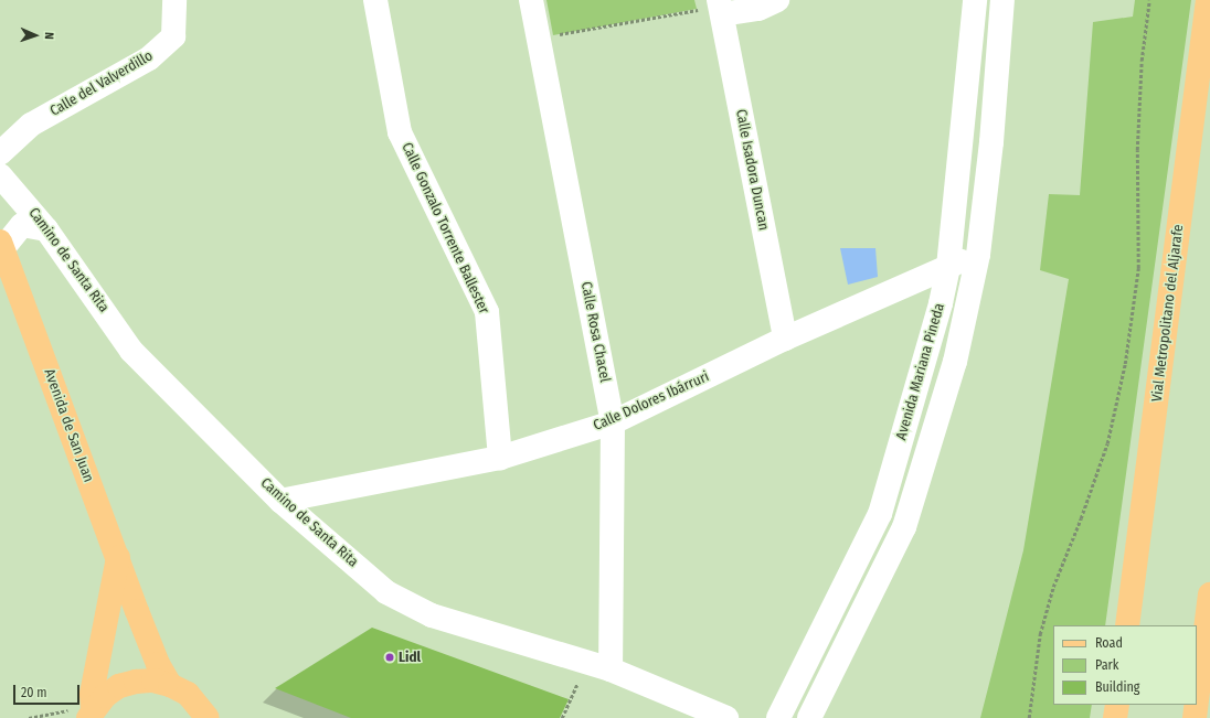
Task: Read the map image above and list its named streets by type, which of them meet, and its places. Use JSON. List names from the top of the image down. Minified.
{"streets":{"main road":["Vial Metropolitano del Aljarafe","Avenida de San Juan"],"street":["Calle del Valverdillo","Calle Isadora Duncan","Calle Gonzalo Torrente Ballester","Camino de Santa Rita","Calle Rosa Chacel","Avenida Mariana Pineda","Calle Dolores Ibárruri"]},"crossings":[["Calle Isadora Duncan","Calle Dolores Ibárruri"],["Calle Gonzalo Torrente Ballester","Calle Dolores Ibárruri"],["Camino de Santa Rita","Calle Rosa Chacel"],["Camino de Santa Rita","Calle Dolores Ibárruri"],["Calle Rosa Chacel","Calle Dolores Ibárruri"],["Avenida Mariana Pineda","Calle Dolores Ibárruri"]],"places":["Lidl"],"legend":["Road","Park","Building"],"scale_bar":"20 m","north":"right"}
